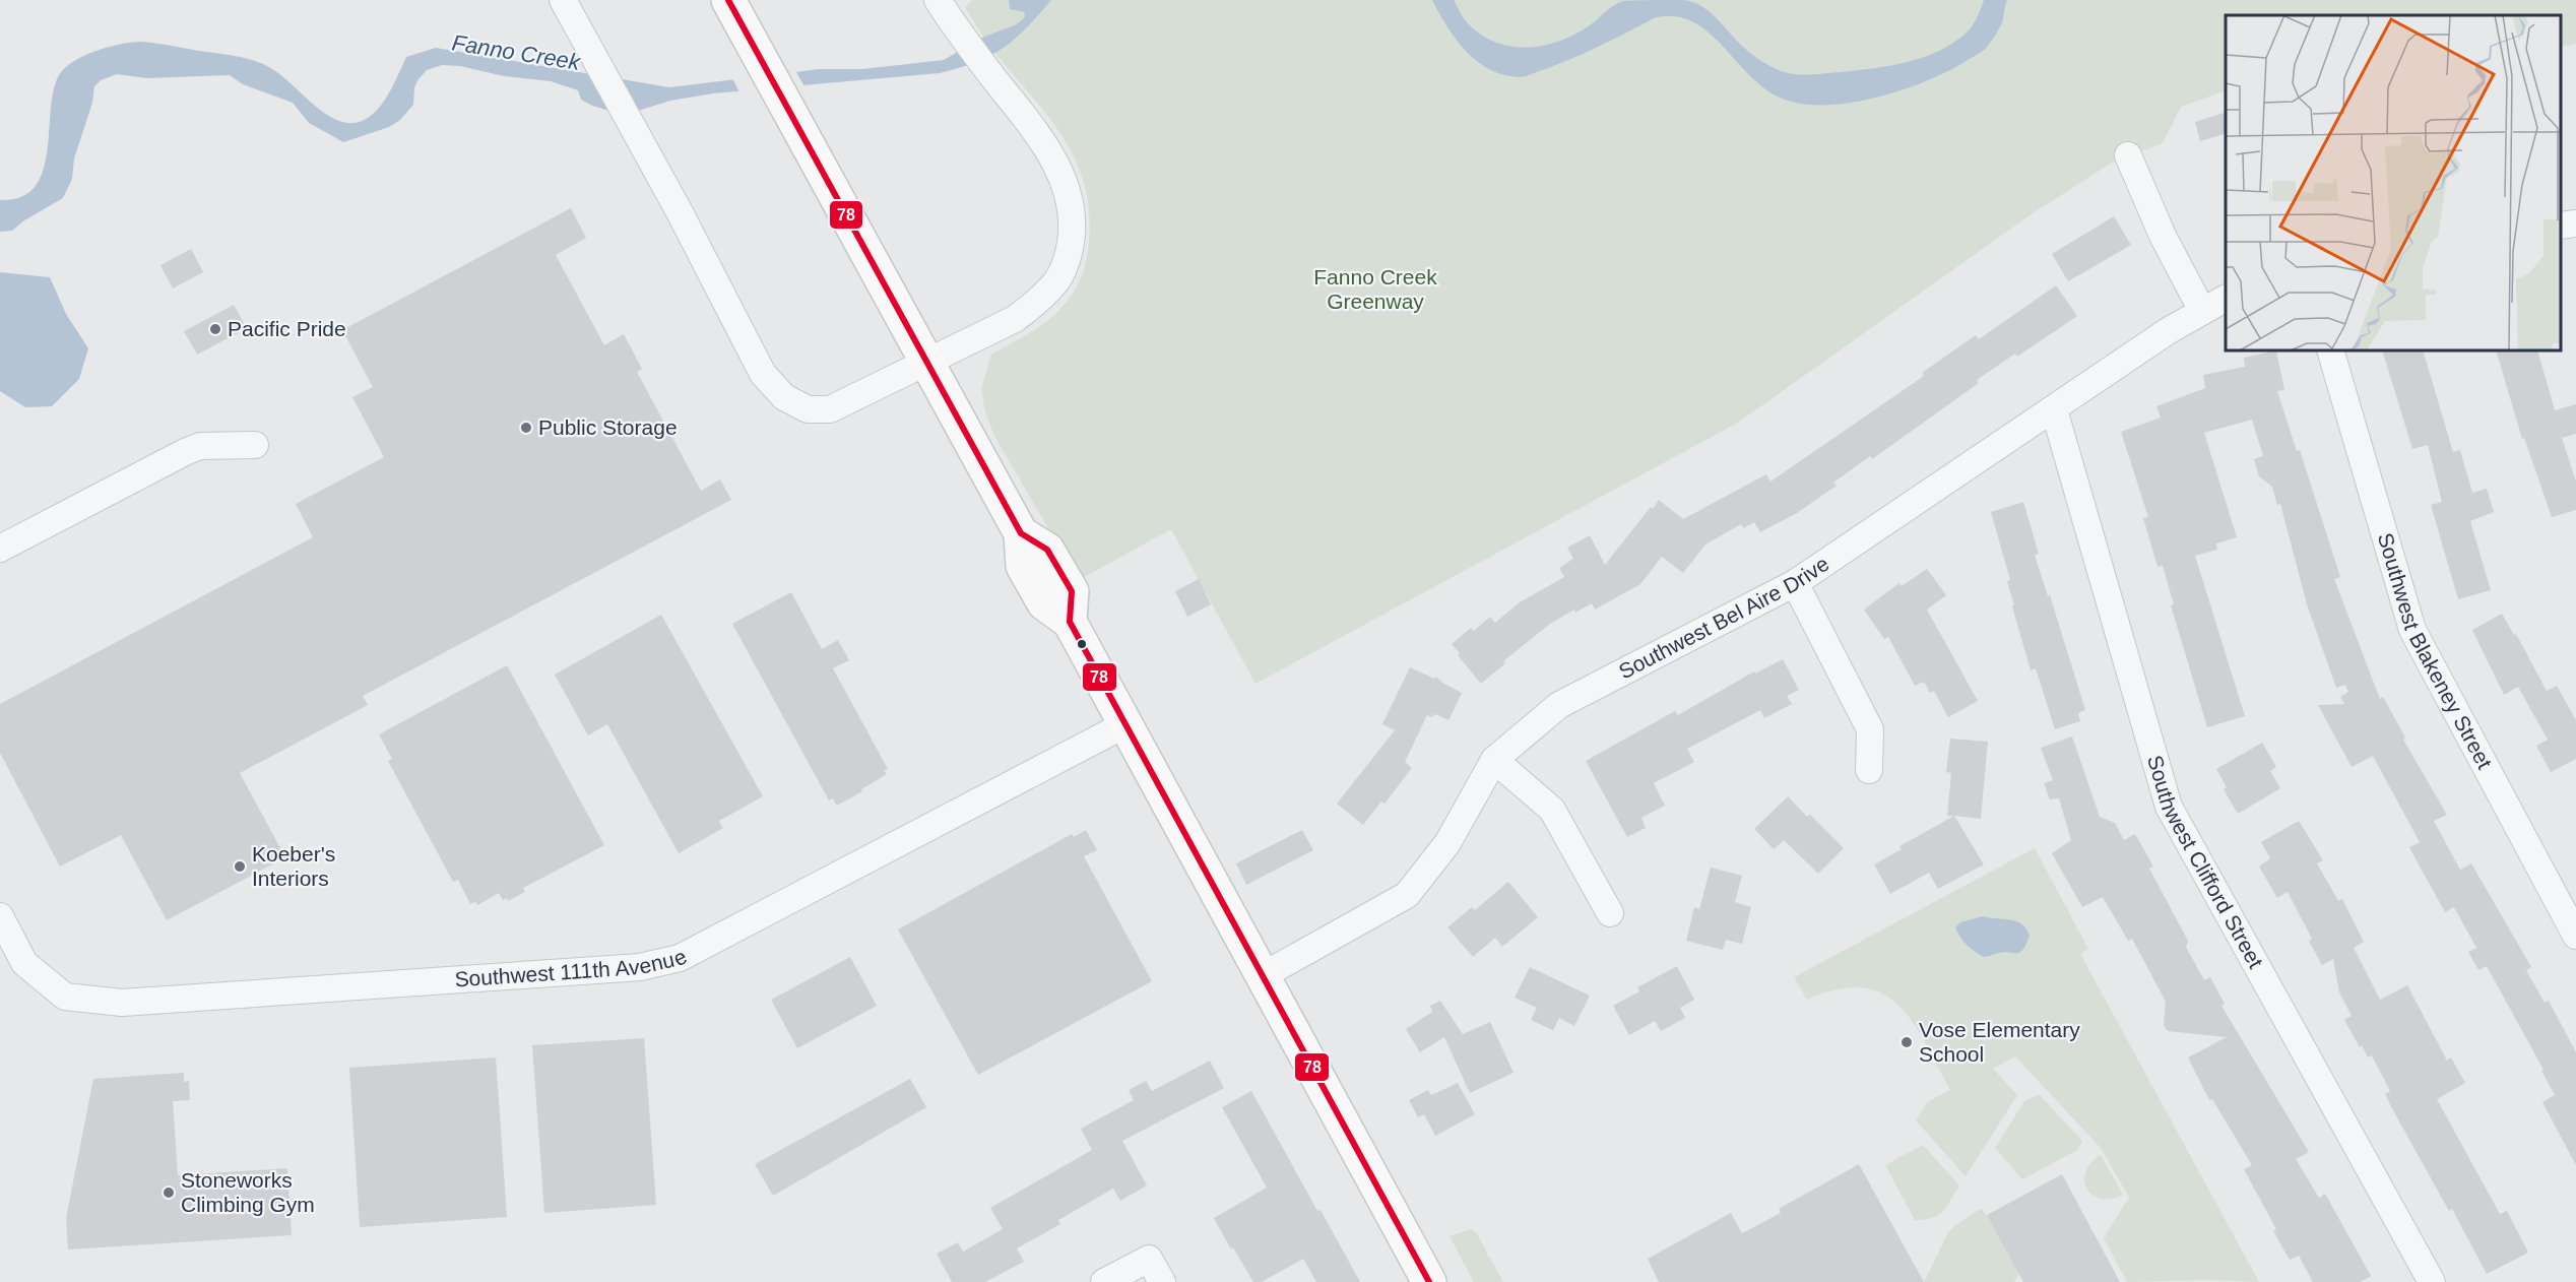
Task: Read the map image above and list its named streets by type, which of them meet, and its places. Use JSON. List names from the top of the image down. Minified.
{"streets":{"street":["Southwest Bel Aire Drive","Southwest Blakeney Street","Southwest Clifford Street","Southwest 111th Avenue"]},"crossings":[["Southwest Bel Aire Drive","Southwest Clifford Street"]],"water":["Fanno Creek"],"parks":["Fanno Creek Greenway"],"places":["Pacific Pride","Public Storage","Koeber's Interiors","Vose Elementary School","Stoneworks Climbing Gym"],"lines":["transit line 78"]}
